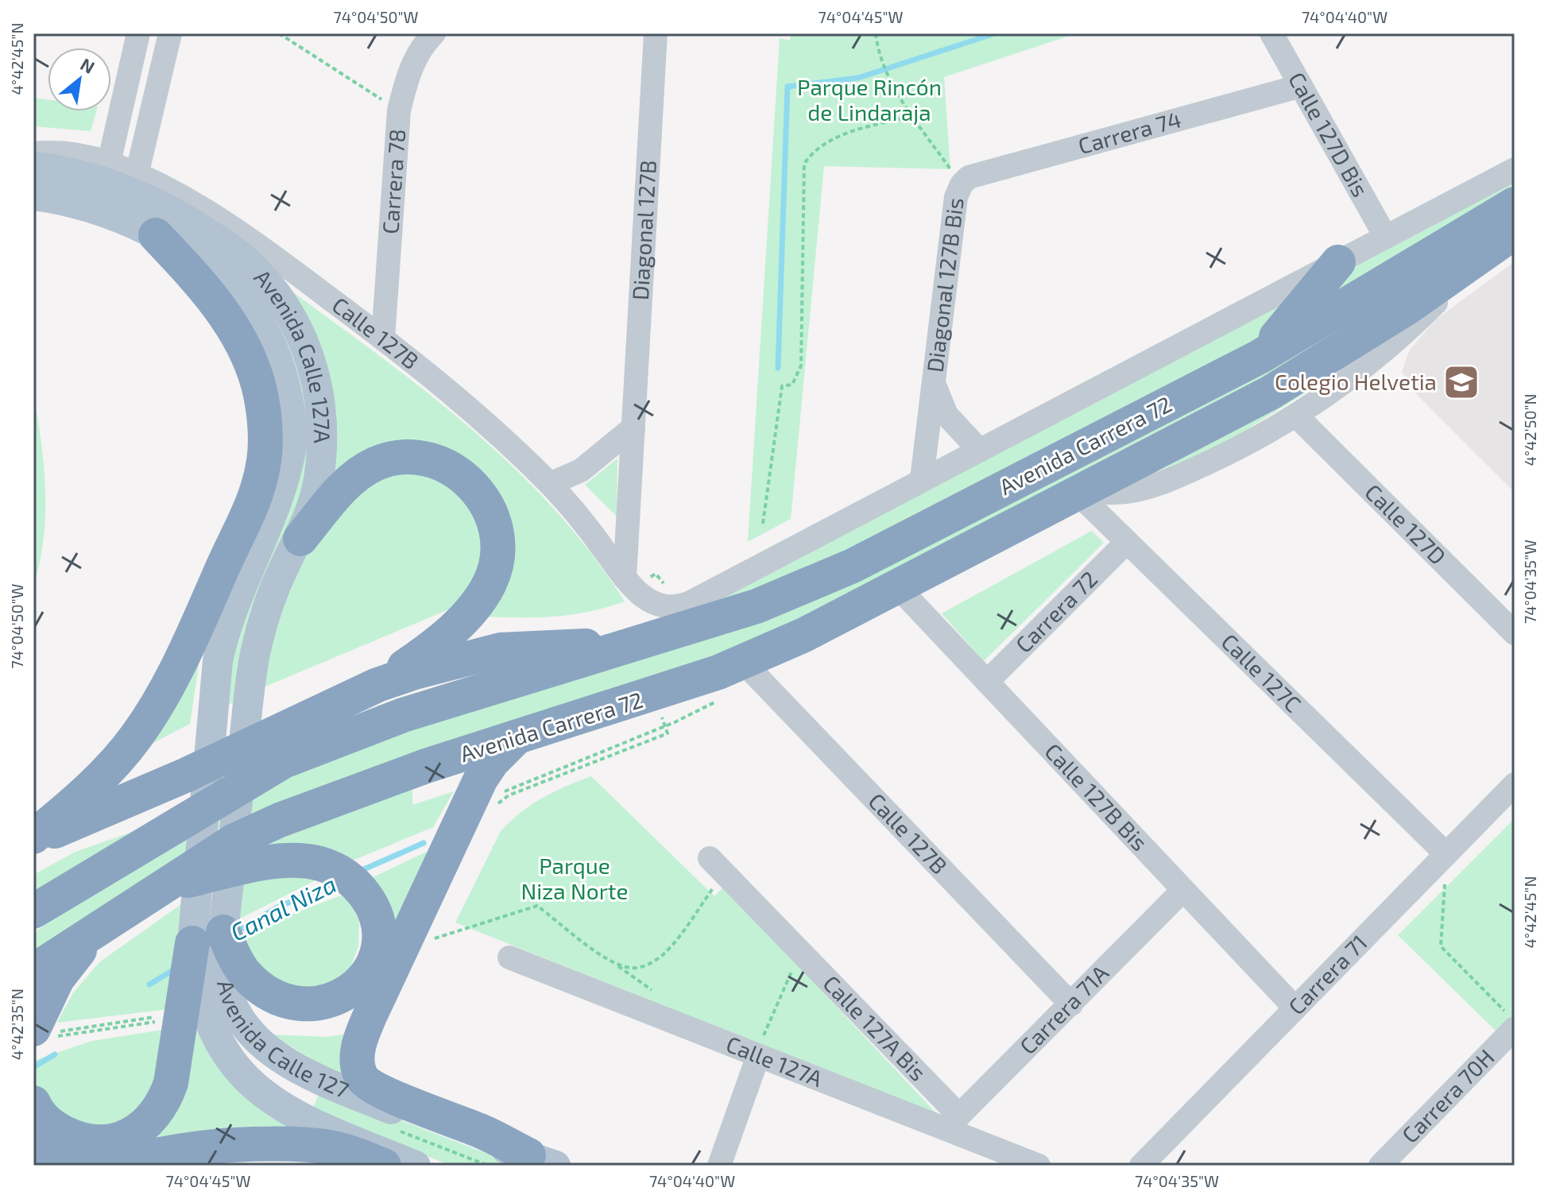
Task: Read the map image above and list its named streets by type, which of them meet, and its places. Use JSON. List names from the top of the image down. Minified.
{"streets":{"highway":["Avenida Carrera 72"],"main road":["Avenida Calle 127A","Avenida Calle 127"],"street":["Carrera 74","Calle 127D Bis","Carrera 78","Diagonal 127B","Diagonal 127B Bis","Calle 127B","Calle 127D","Carrera 72","Calle 127C","Calle 127B Bis","Carrera 71","Carrera 71A","Calle 127A Bis","Calle 127A","Carrera 70H"]},"crossings":[["Carrera 74","Calle 127D Bis"],["Carrera 74","Diagonal 127B Bis"],["Calle 127D Bis","Avenida Carrera 72"],["Carrera 78","Calle 127B"],["Diagonal 127B","Calle 127B"],["Diagonal 127B Bis","Avenida Carrera 72"],["Calle 127B","Avenida Carrera 72"],["Calle 127B","Carrera 71A"],["Avenida Calle 127A","Avenida Calle 127"],["Avenida Carrera 72","Calle 127D"],["Avenida Carrera 72","Calle 127C"],["Avenida Carrera 72","Calle 127B Bis"],["Carrera 72","Calle 127C"],["Carrera 72","Calle 127B Bis"],["Calle 127C","Carrera 71"],["Calle 127B Bis","Carrera 71"],["Calle 127B Bis","Carrera 71A"],["Carrera 71A","Calle 127A Bis"],["Carrera 71A","Calle 127A"],["Calle 127A Bis","Calle 127A"]],"water":["Canal Niza"],"parks":["Parque Rincón de Lindaraja","Parque Niza Norte"],"places":{"school or university":["Colegio Helvetia"]},"north":"top right","coordinates":["74°04'50\"W","74°04'45\"W","74°04'40\"W","4°42'45\"N","4°42'50\"N","74°04'35\"W","4°42'35\"N"]}
